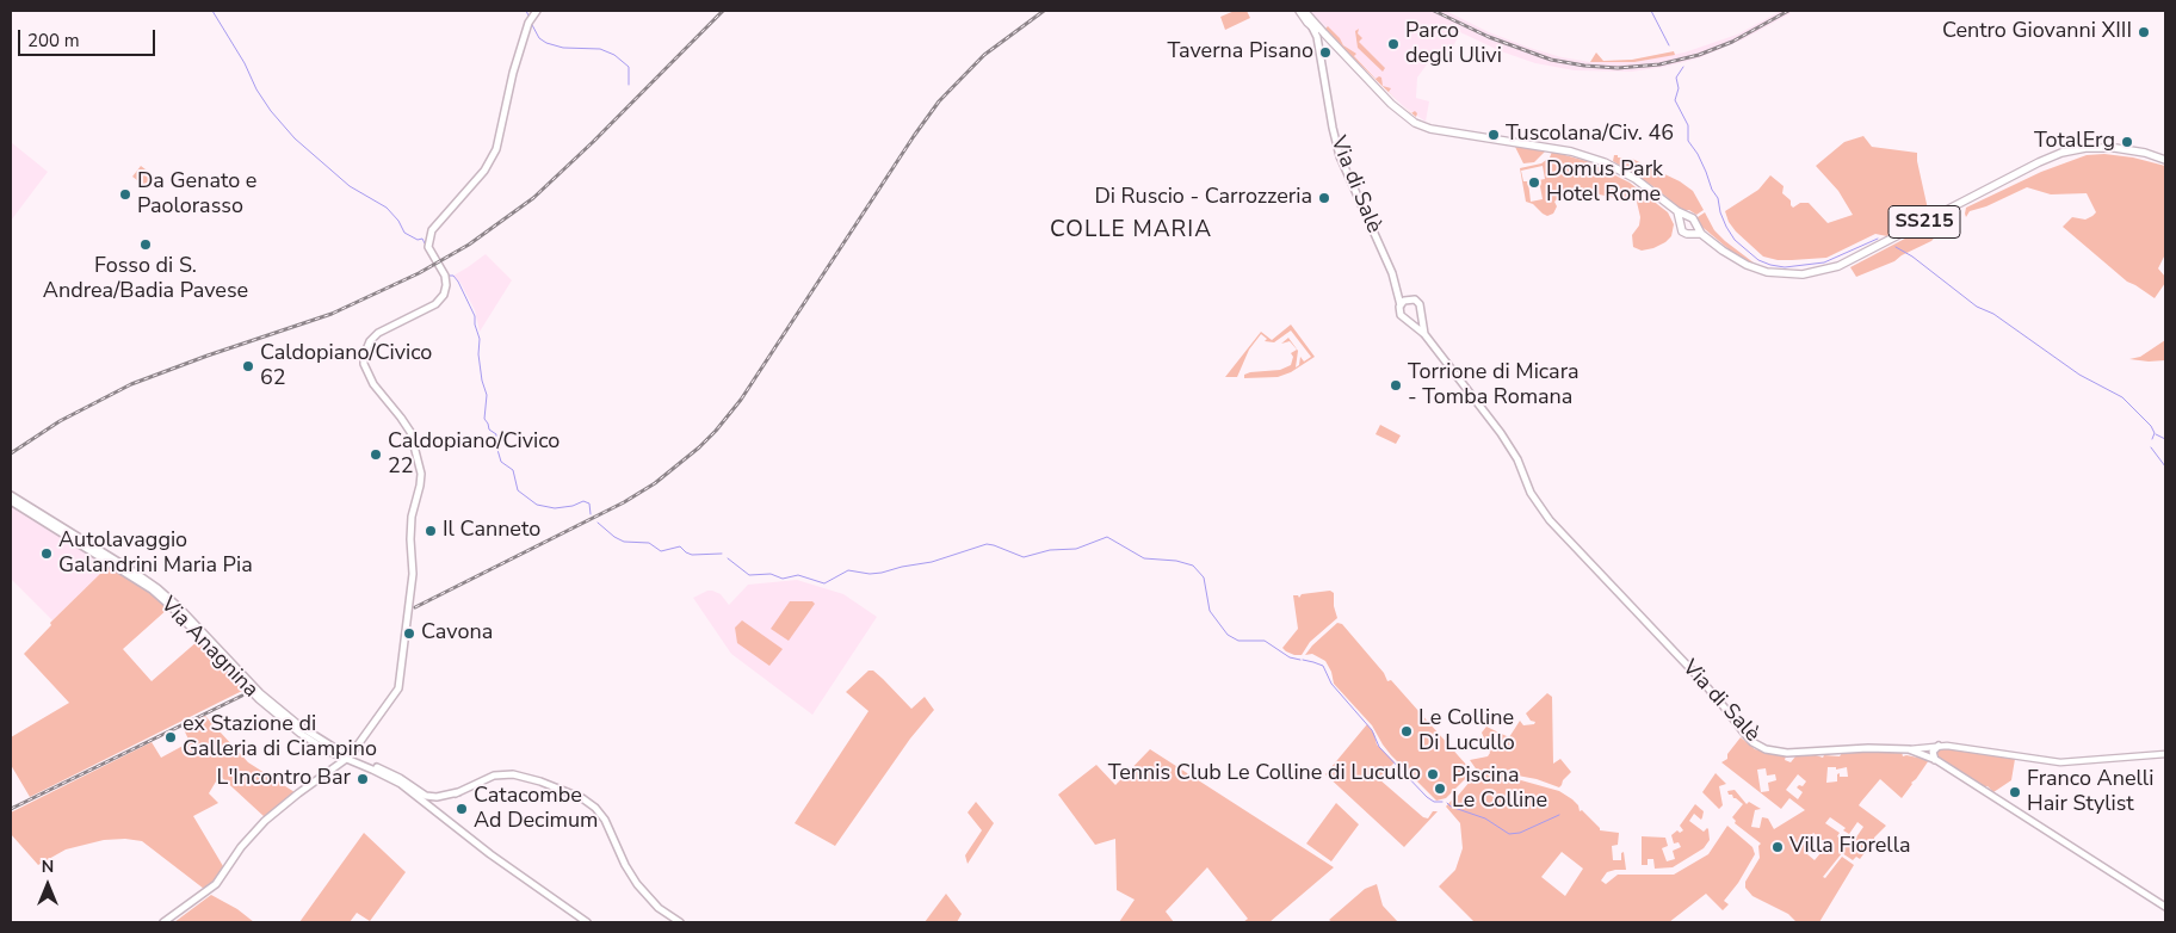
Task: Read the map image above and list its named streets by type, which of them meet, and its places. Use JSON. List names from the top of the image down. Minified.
{"streets":{"main road":["Via di Salè","SS215","Via Anagnina"]},"districts":["COLLE MARIA"],"places":["Centro Giovanni XIII","Parco degli Ulivi","Taverna Pisano","Tuscolana/Civ. 46","TotalErg","Domus Park Hotel Rome","Da Genato e Paolorasso","Di Ruscio - Carrozzeria","Fosso di S. Andrea/Badia Pavese","Caldopiano/Civico 62","Torrione di Micara - Tomba Romana","Caldopiano/Civico 22","Il Canneto","Autolavaggio Galandrini Maria Pia","Cavona","Le Colline Di Lucullo","ex Stazione di Galleria di Ciampino","Tennis Club Le Colline di Lucullo","L'Incontro Bar","Piscina Le Colline","Franco Anelli Hair Stylist","Catacombe Ad Decimum","Villa Fiorella"],"scale_bar":"200 m","north":"top"}
